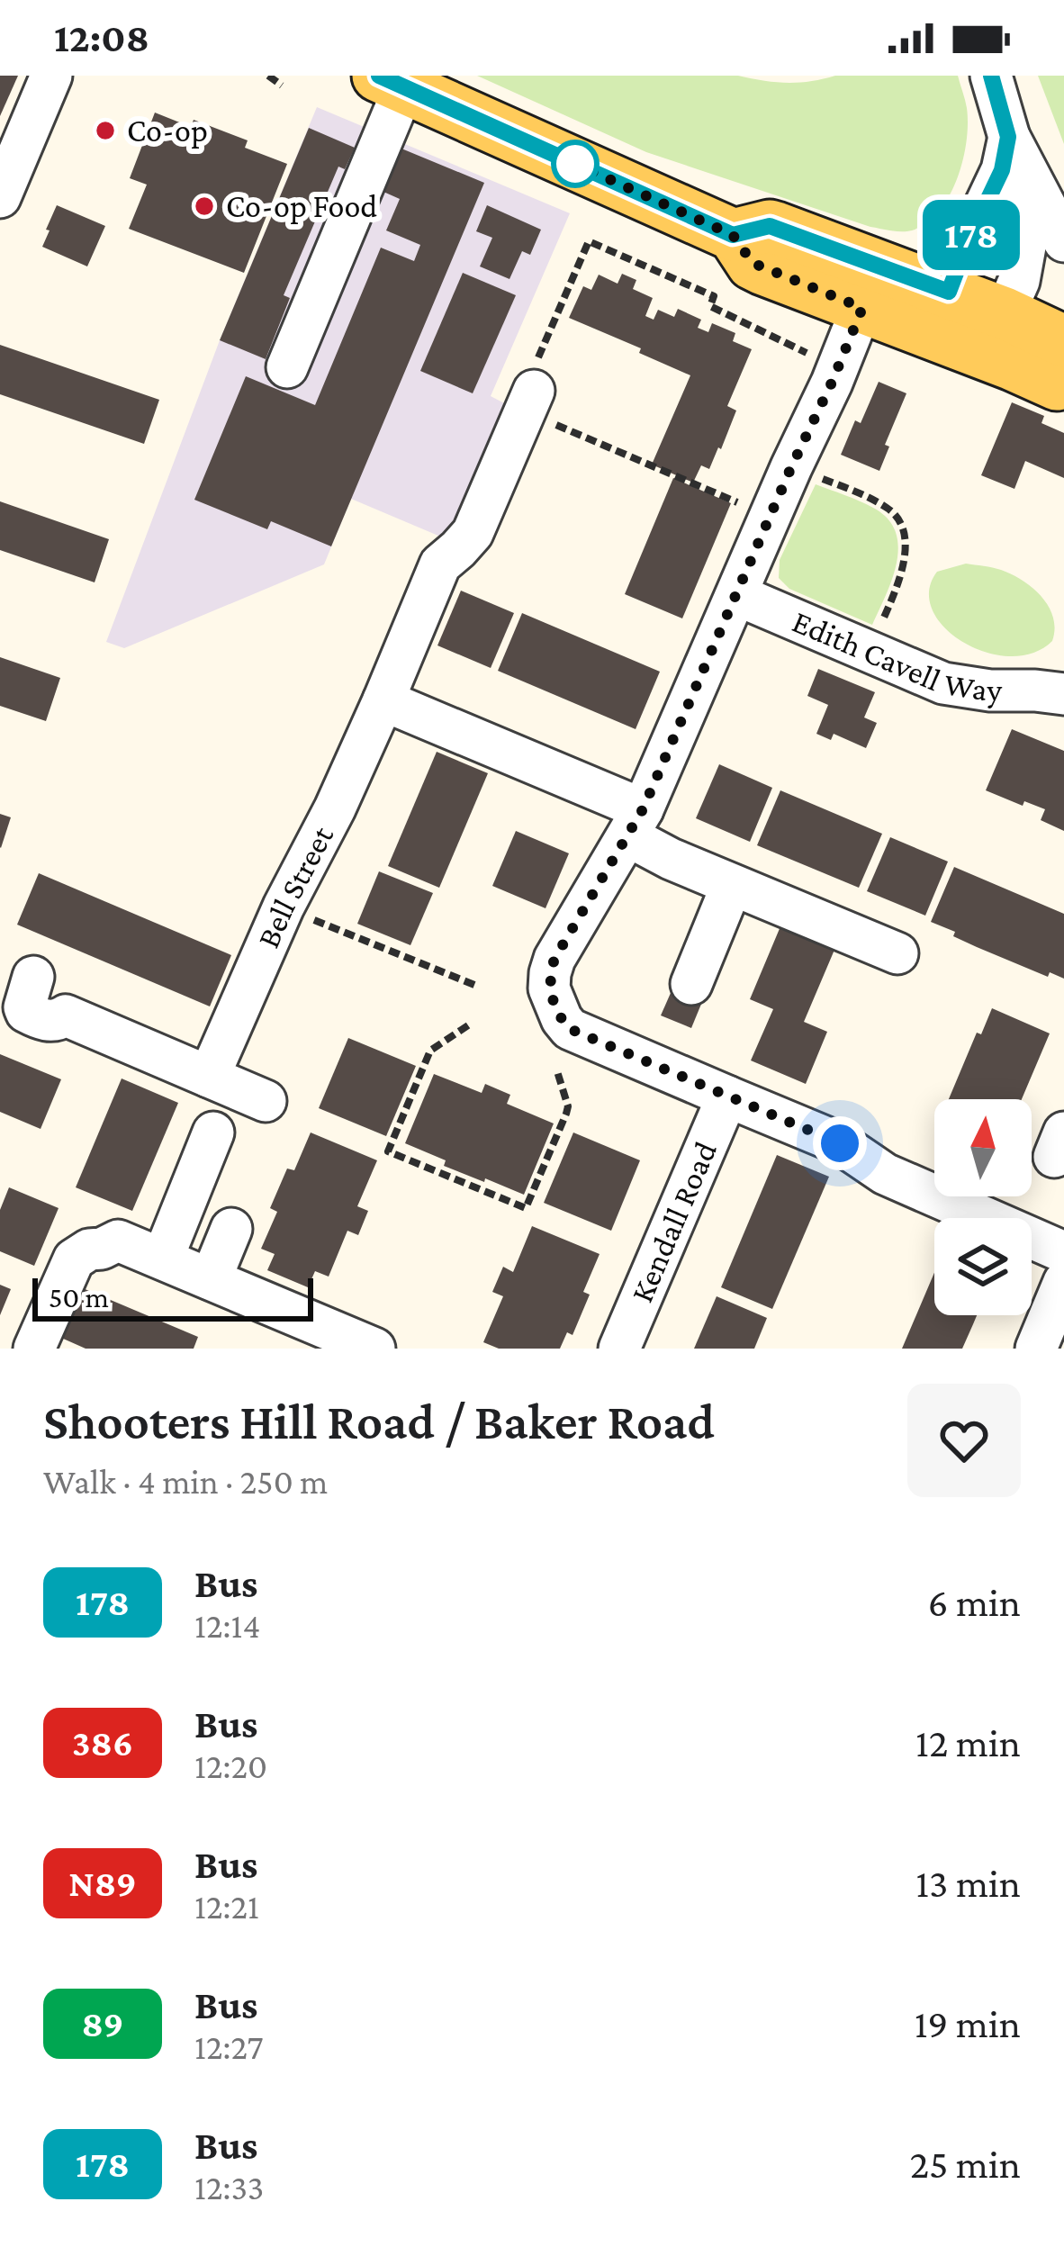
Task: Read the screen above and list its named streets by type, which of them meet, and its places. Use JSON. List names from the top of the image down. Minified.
{"streets":{"street":["Edith Cavell Way","Bell Street","Kendall Road"]},"places":["Co-op","Co-op Food"],"lines":["bus line 178"],"scale_bar":"50 m","north":"top","page":{"status":"12:08","on_map":"178","scale":"50 m","heading":["Shooters Hill Road / Baker Road","Walk · 4 min · 250 m"],"list":[{"mark":"178","name":"Bus","note":"12:14","value":"6 min"},{"mark":"386","name":"Bus","note":"12:20","value":"12 min"},{"mark":"N89","name":"Bus","note":"12:21","value":"13 min"},{"mark":"89","name":"Bus","note":"12:27","value":"19 min"},{"mark":"178","name":"Bus","note":"12:33","value":"25 min"}]}}
